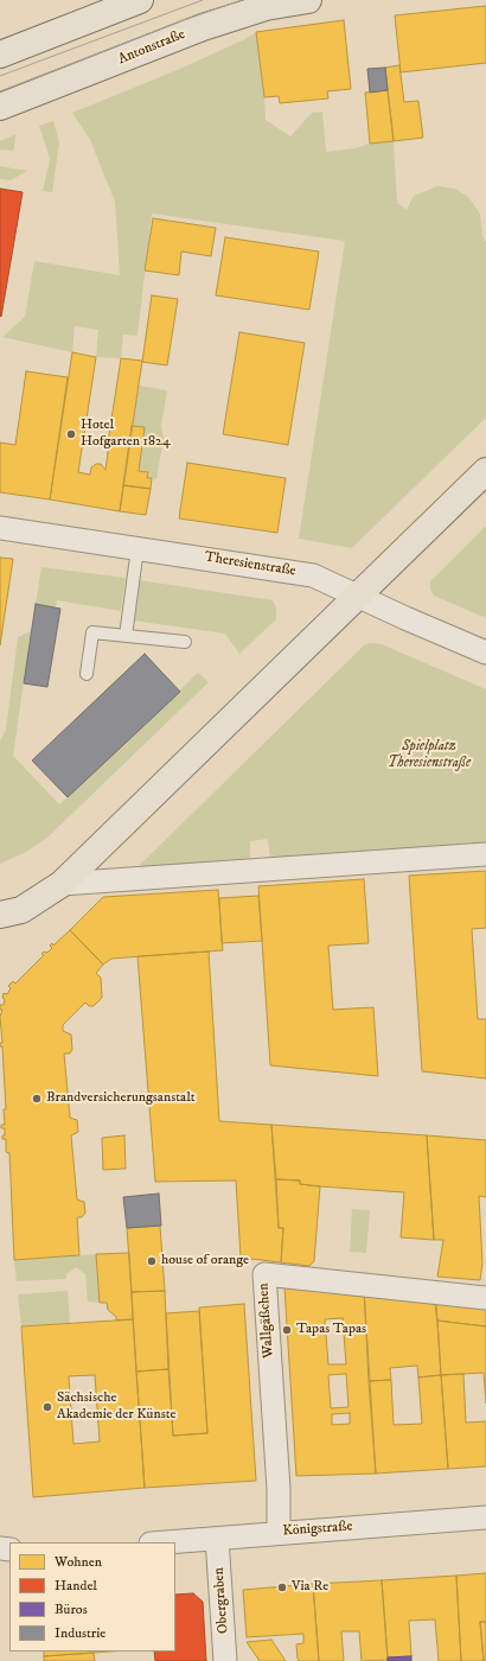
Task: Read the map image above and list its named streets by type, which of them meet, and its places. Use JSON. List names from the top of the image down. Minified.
{"streets":{"main road":["Antonstraße"],"street":["Theresienstraße","Wallgäßchen","Königstraße","Obergraben"]},"crossings":[["Wallgäßchen","Königstraße"],["Königstraße","Obergraben"]],"parks":["Spielplatz Theresienstraße"],"places":["Hotel Hofgarten 1824","Brandversicherungsanstalt","house of orange","Tapas Tapas","Sächsische Akademie der Künste","Via Re"],"legend":["Wohnen","Handel","Büros","Industrie"]}
